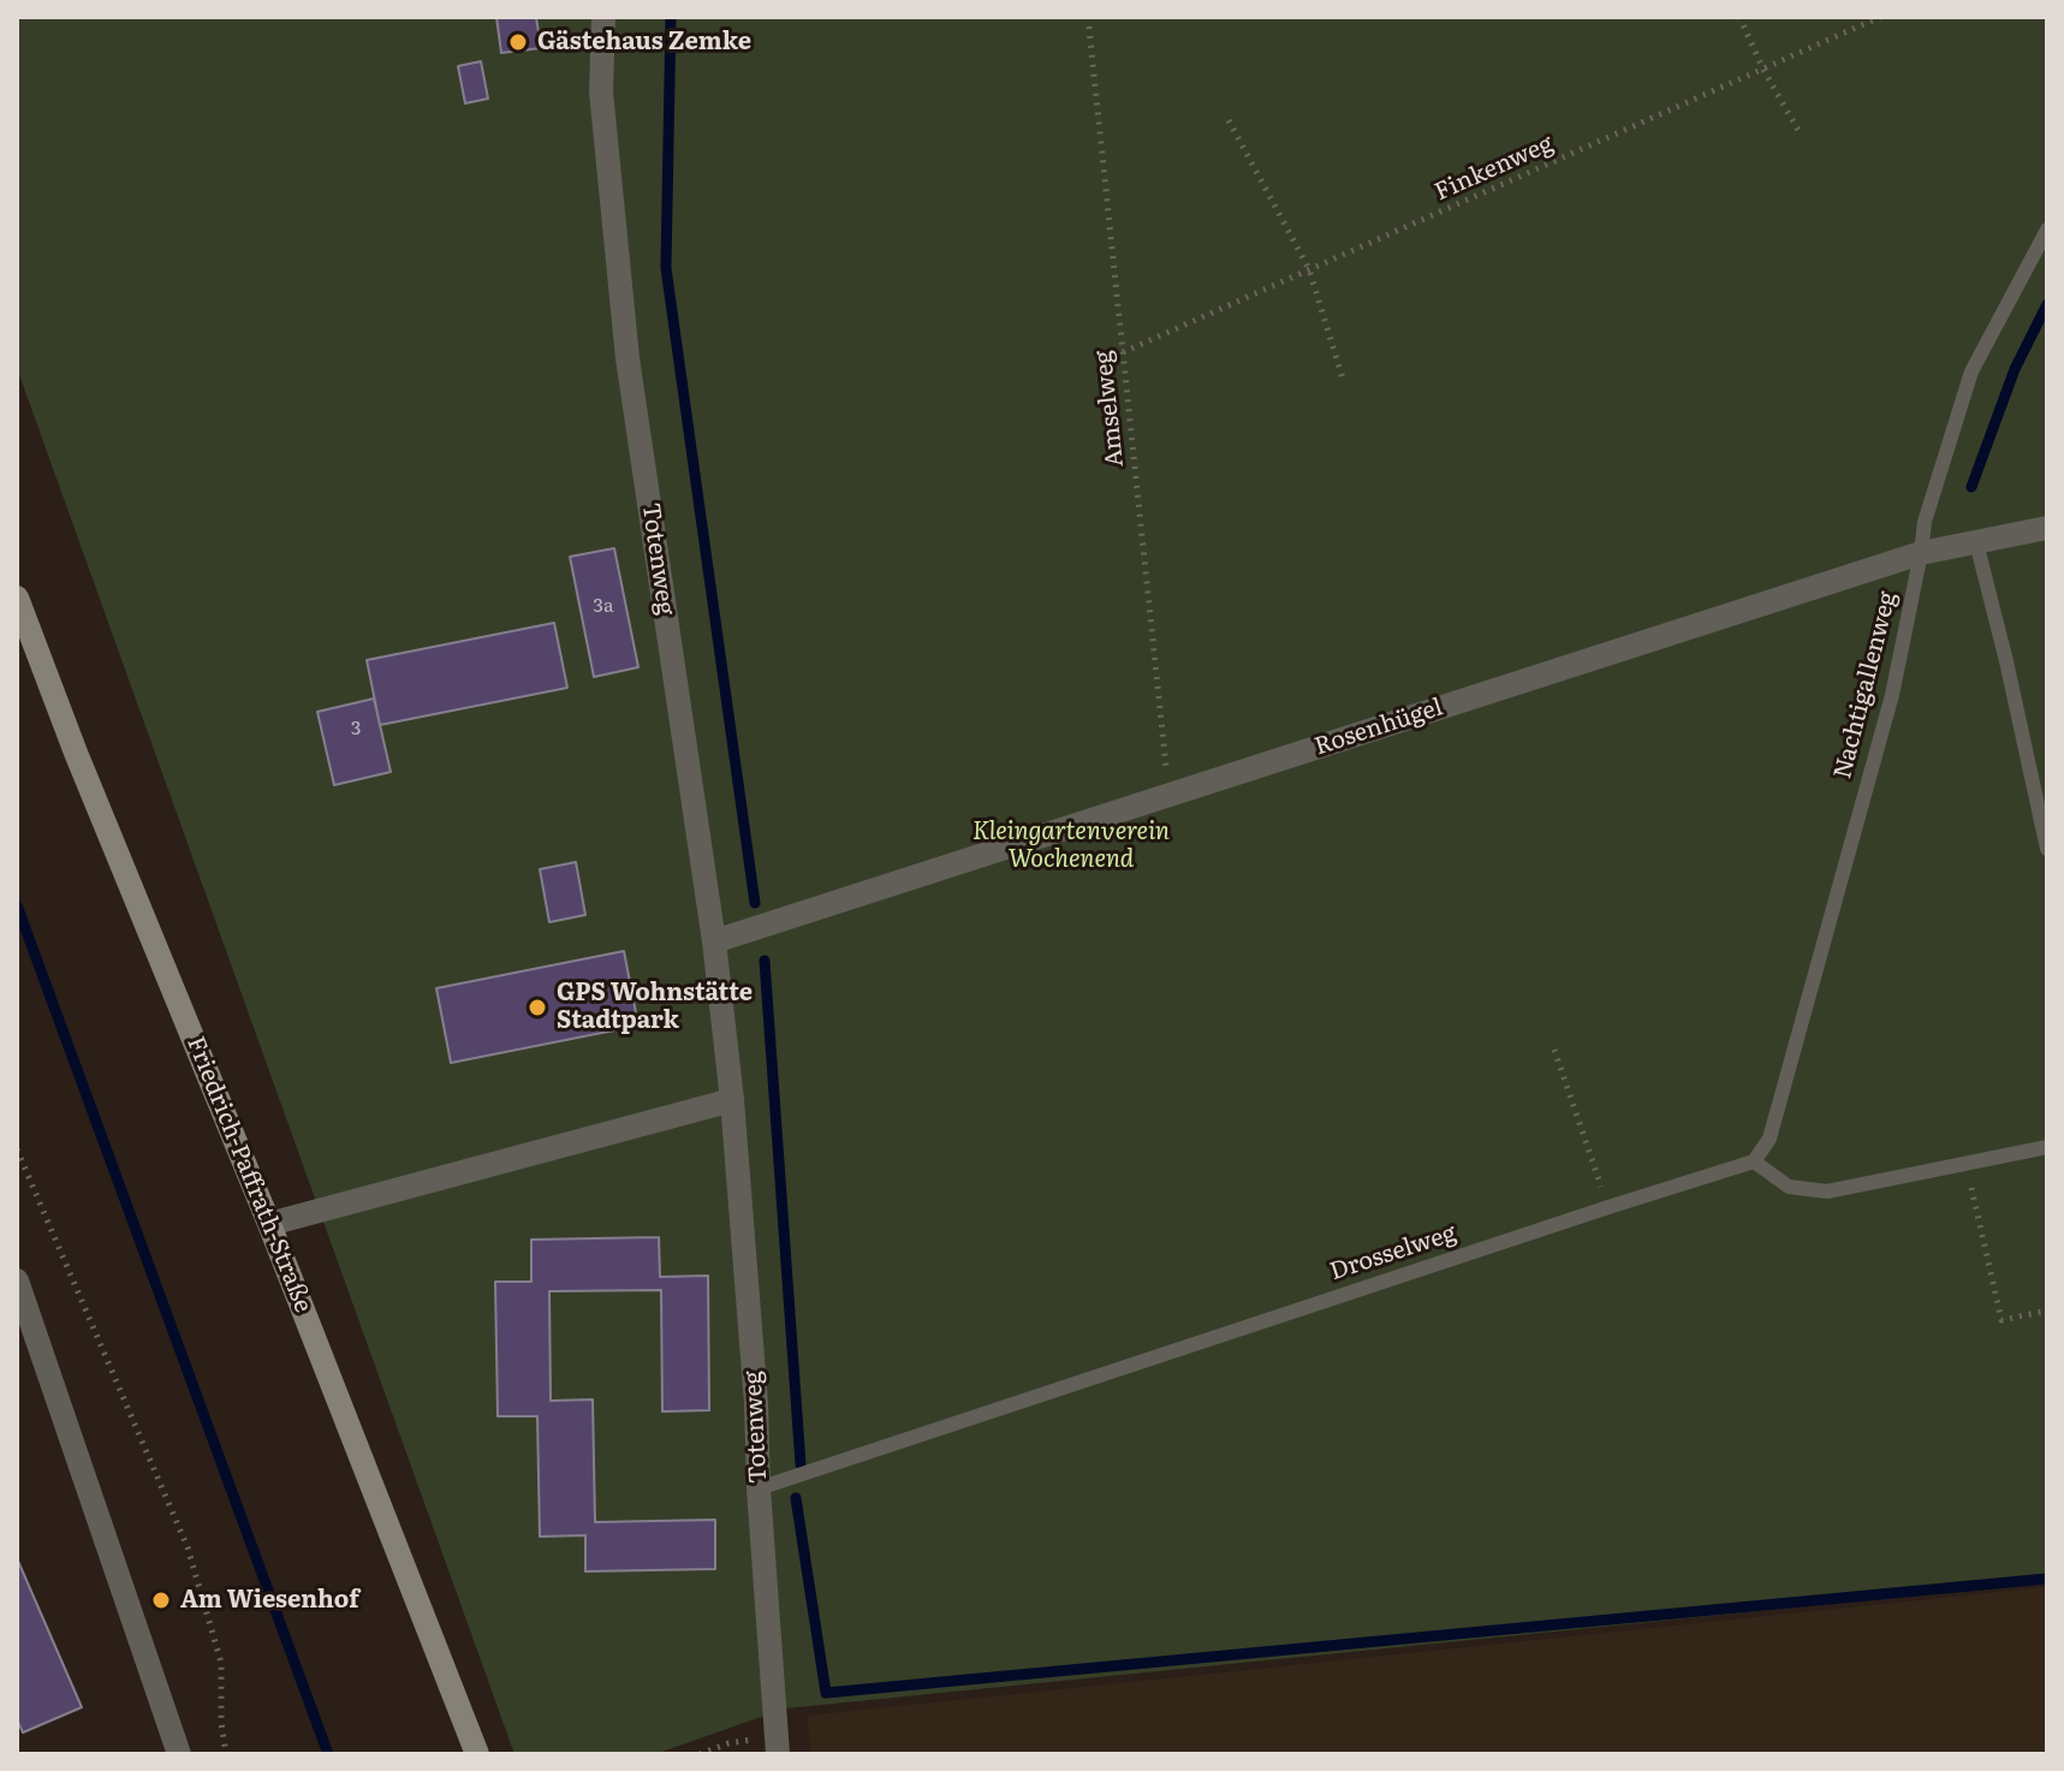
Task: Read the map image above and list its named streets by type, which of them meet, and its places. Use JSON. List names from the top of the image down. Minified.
{"streets":{"main road":["Friedrich-Paffrath-Straße"],"street":["Totenweg","Rosenhügel"],"lane":["Nachtigallenweg","Drosselweg"],"path":["Finkenweg","Amselweg"]},"crossings":[["Finkenweg","Amselweg"],["Amselweg","Rosenhügel"],["Totenweg","Rosenhügel"],["Totenweg","Drosselweg"],["Nachtigallenweg","Rosenhügel"],["Nachtigallenweg","Drosselweg"]],"parks":["Kleingartenverein Wochenend"],"places":["Gästehaus Zemke","GPS Wohnstätte Stadtpark","Am Wiesenhof"],"house_numbers":["3a","3"]}
